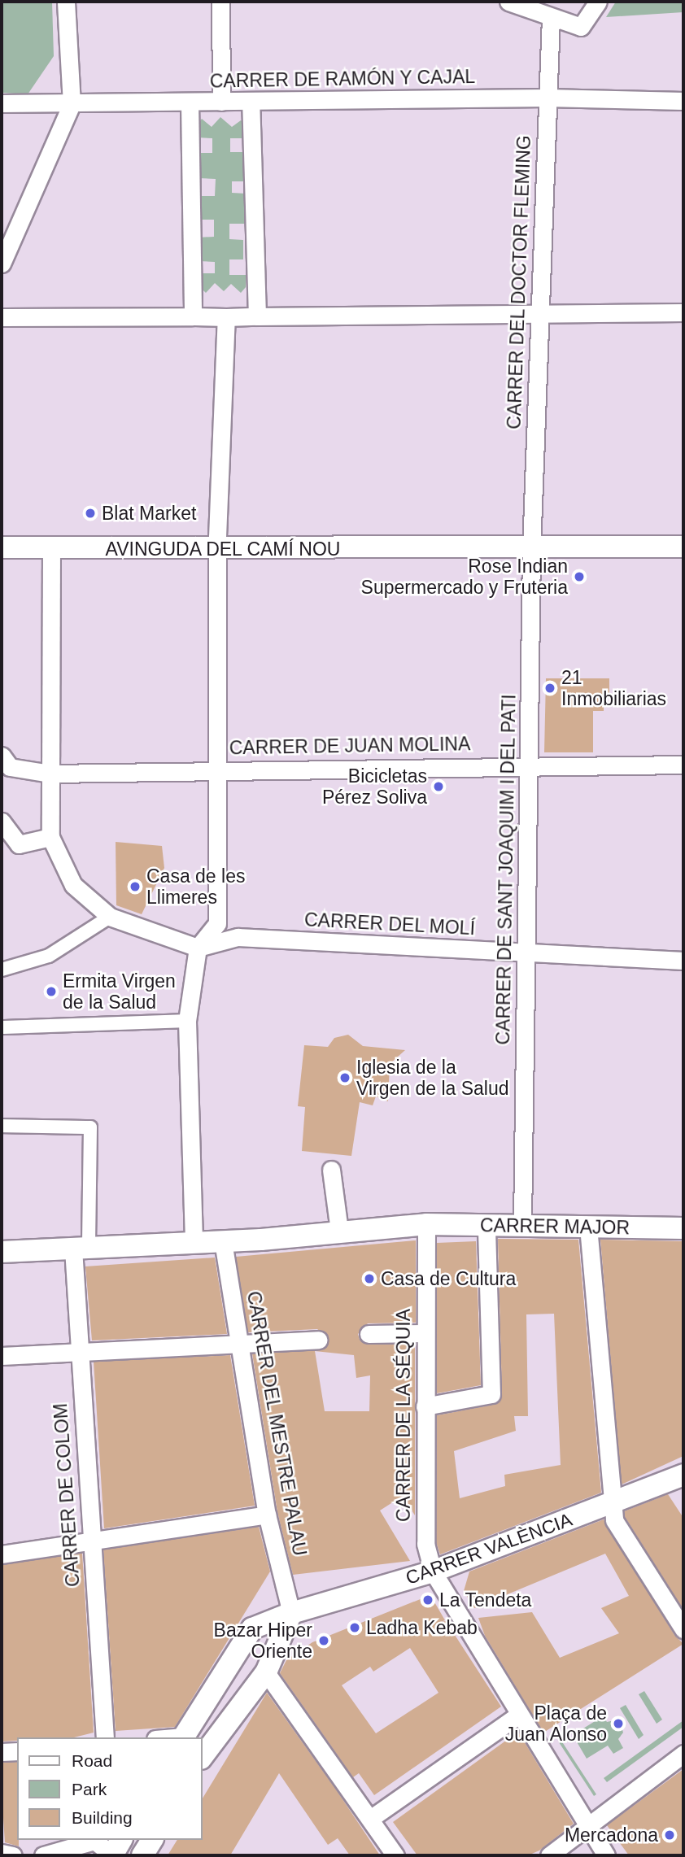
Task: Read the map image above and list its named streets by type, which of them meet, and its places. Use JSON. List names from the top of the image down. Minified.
{"streets":{"street":["CARRER DE RAMÓN Y CAJAL","CARRER DEL DOCTOR FLEMING","AVINGUDA DEL CAMÍ NOU","CARRER DE JUAN MOLINA","CARRER DE SANT JOAQUIM I DEL PATI","CARRER DEL MOLÍ","CARRER MAJOR","CARRER DE LA SÉQUIA","CARRER DEL MESTRE PALAU","CARRER DE COLOM","CARRER VALÈNCIA"]},"crossings":[["CARRER DE RAMÓN Y CAJAL","CARRER DEL DOCTOR FLEMING"],["CARRER DEL DOCTOR FLEMING","AVINGUDA DEL CAMÍ NOU"],["CARRER DEL DOCTOR FLEMING","CARRER DE SANT JOAQUIM I DEL PATI"],["AVINGUDA DEL CAMÍ NOU","CARRER DE SANT JOAQUIM I DEL PATI"],["CARRER DE JUAN MOLINA","CARRER DE SANT JOAQUIM I DEL PATI"],["CARRER DE SANT JOAQUIM I DEL PATI","CARRER DEL MOLÍ"],["CARRER DE SANT JOAQUIM I DEL PATI","CARRER MAJOR"],["CARRER MAJOR","CARRER DE LA SÉQUIA"],["CARRER MAJOR","CARRER DEL MESTRE PALAU"],["CARRER MAJOR","CARRER DE COLOM"],["CARRER DE LA SÉQUIA","CARRER VALÈNCIA"],["CARRER DEL MESTRE PALAU","CARRER VALÈNCIA"]],"places":["Blat Market","Rose Indian Supermercado y Fruteria","21 Inmobiliarias","Bicicletas Pérez Soliva","Casa de les Llimeres","Ermita Virgen de la Salud","Iglesia de la Virgen de la Salud","Casa de Cultura","La Tendeta","Ladha Kebab","Bazar Hiper Oriente","Plaça de Juan Alonso","Mercadona"],"legend":["Road","Park","Building"]}
